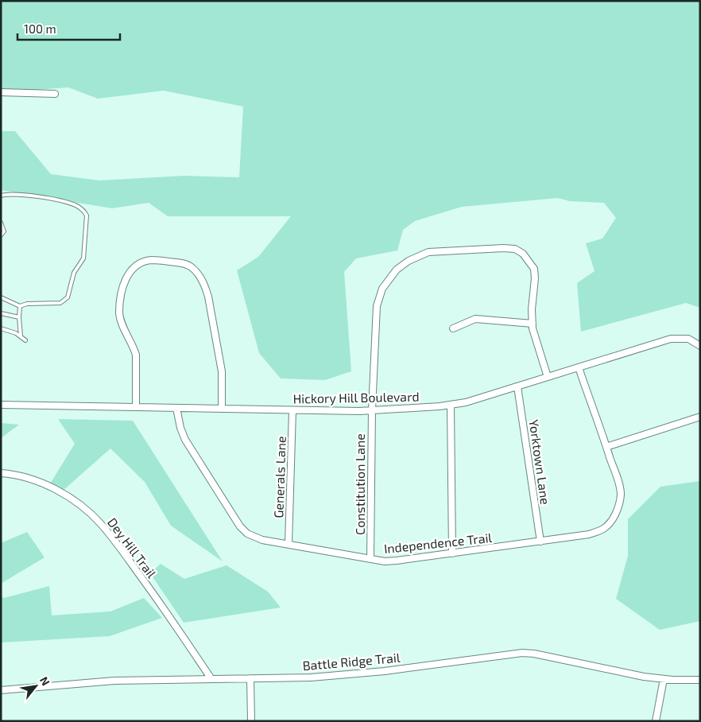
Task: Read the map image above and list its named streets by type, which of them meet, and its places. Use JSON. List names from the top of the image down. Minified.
{"streets":{"street":["Hickory Hill Boulevard","Yorktown Lane","Generals Lane","Constitution Lane","Independence Trail","Dey Hill Trail","Battle Ridge Trail"]},"crossings":[["Hickory Hill Boulevard","Yorktown Lane"],["Hickory Hill Boulevard","Generals Lane"],["Hickory Hill Boulevard","Constitution Lane"],["Hickory Hill Boulevard","Independence Trail"],["Yorktown Lane","Independence Trail"],["Generals Lane","Independence Trail"],["Constitution Lane","Independence Trail"],["Dey Hill Trail","Battle Ridge Trail"]],"scale_bar":"100 m","north":"top right"}
